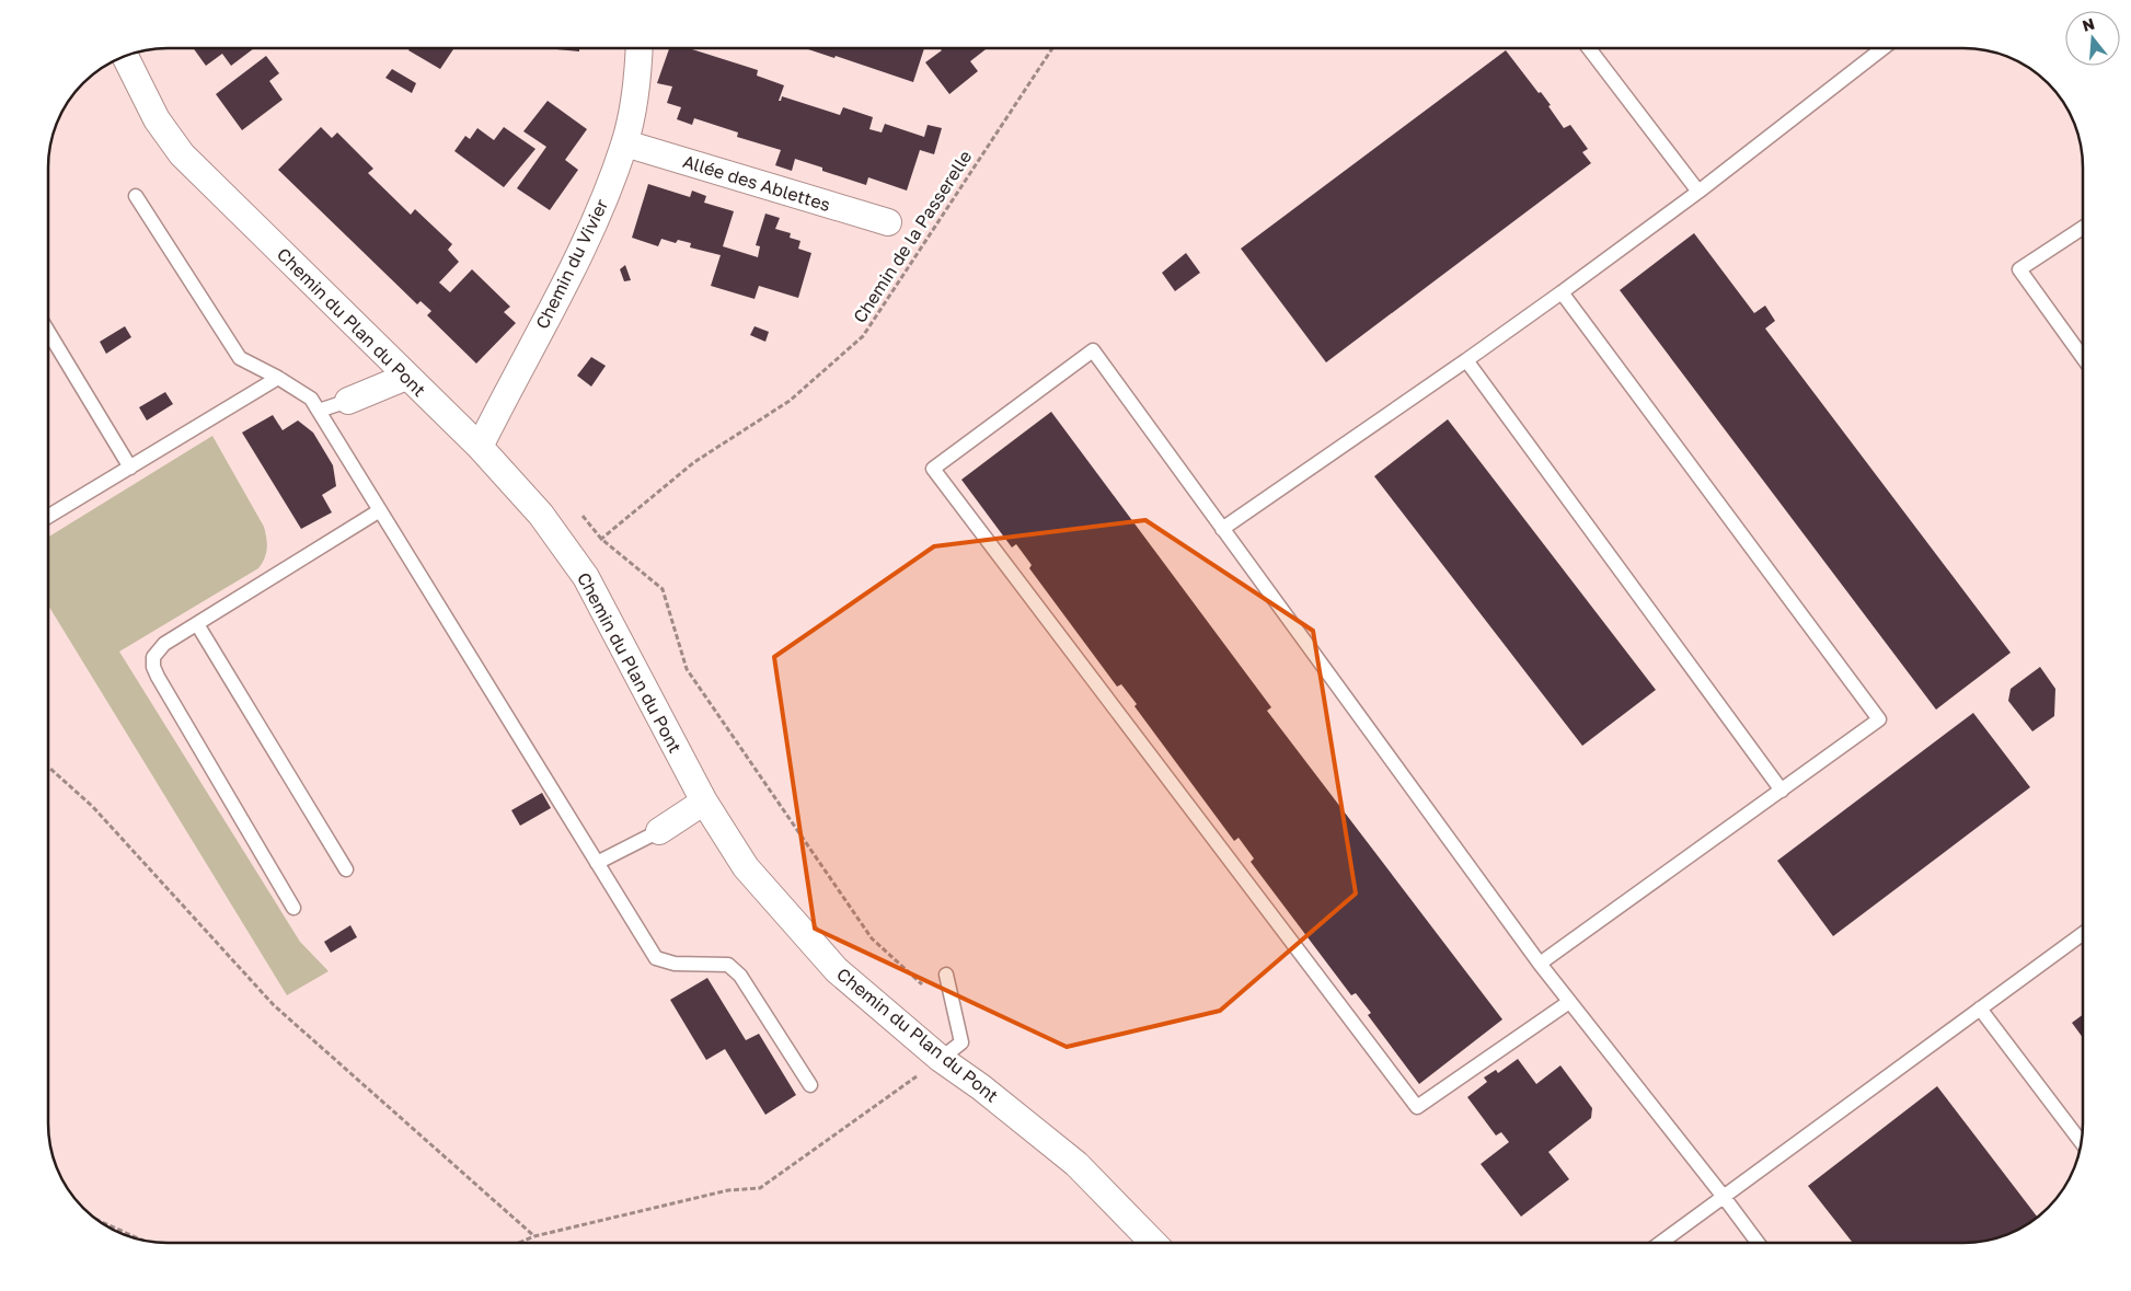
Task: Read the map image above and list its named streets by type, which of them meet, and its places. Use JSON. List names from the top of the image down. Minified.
{"streets":{"street":["Allée des Ablettes","Chemin du Vivier","Chemin du Plan du Pont"],"path":["Chemin de la Passerelle"]},"crossings":[["Allée des Ablettes","Chemin du Vivier"],["Chemin de la Passerelle","Chemin du Plan du Pont"],["Chemin du Vivier","Chemin du Plan du Pont"]],"north":"top"}
